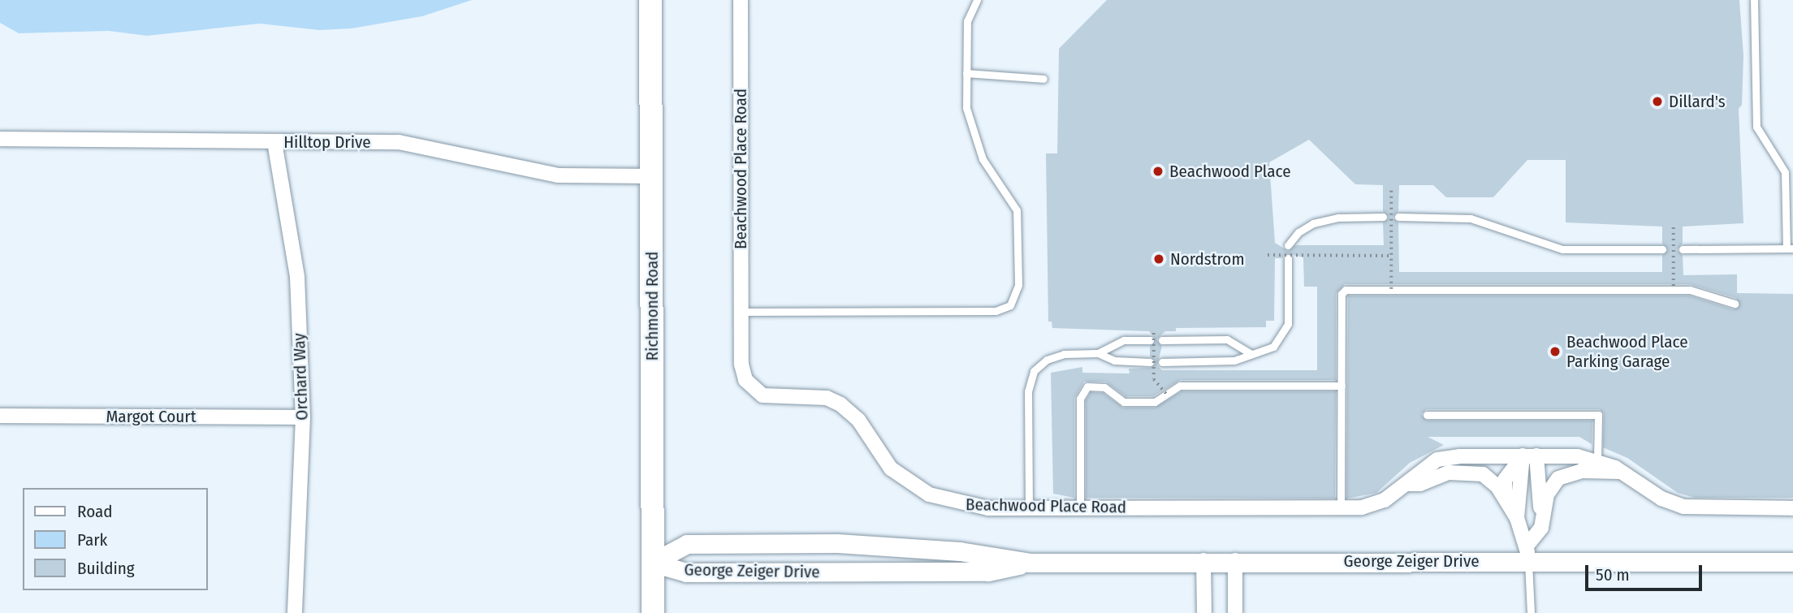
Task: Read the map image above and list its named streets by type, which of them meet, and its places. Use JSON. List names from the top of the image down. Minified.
{"streets":{"main road":["Richmond Road"],"street":["Hilltop Drive","Beachwood Place Road","Orchard Way","Margot Court","George Zeiger Drive"]},"crossings":[["Hilltop Drive","Richmond Road"],["Hilltop Drive","Orchard Way"],["Richmond Road","George Zeiger Drive"],["Orchard Way","Margot Court"]],"places":["Dillard's","Beachwood Place","Nordstrom","Beachwood Place Parking Garage"],"legend":["Road","Park","Building"],"scale_bar":"50 m"}
